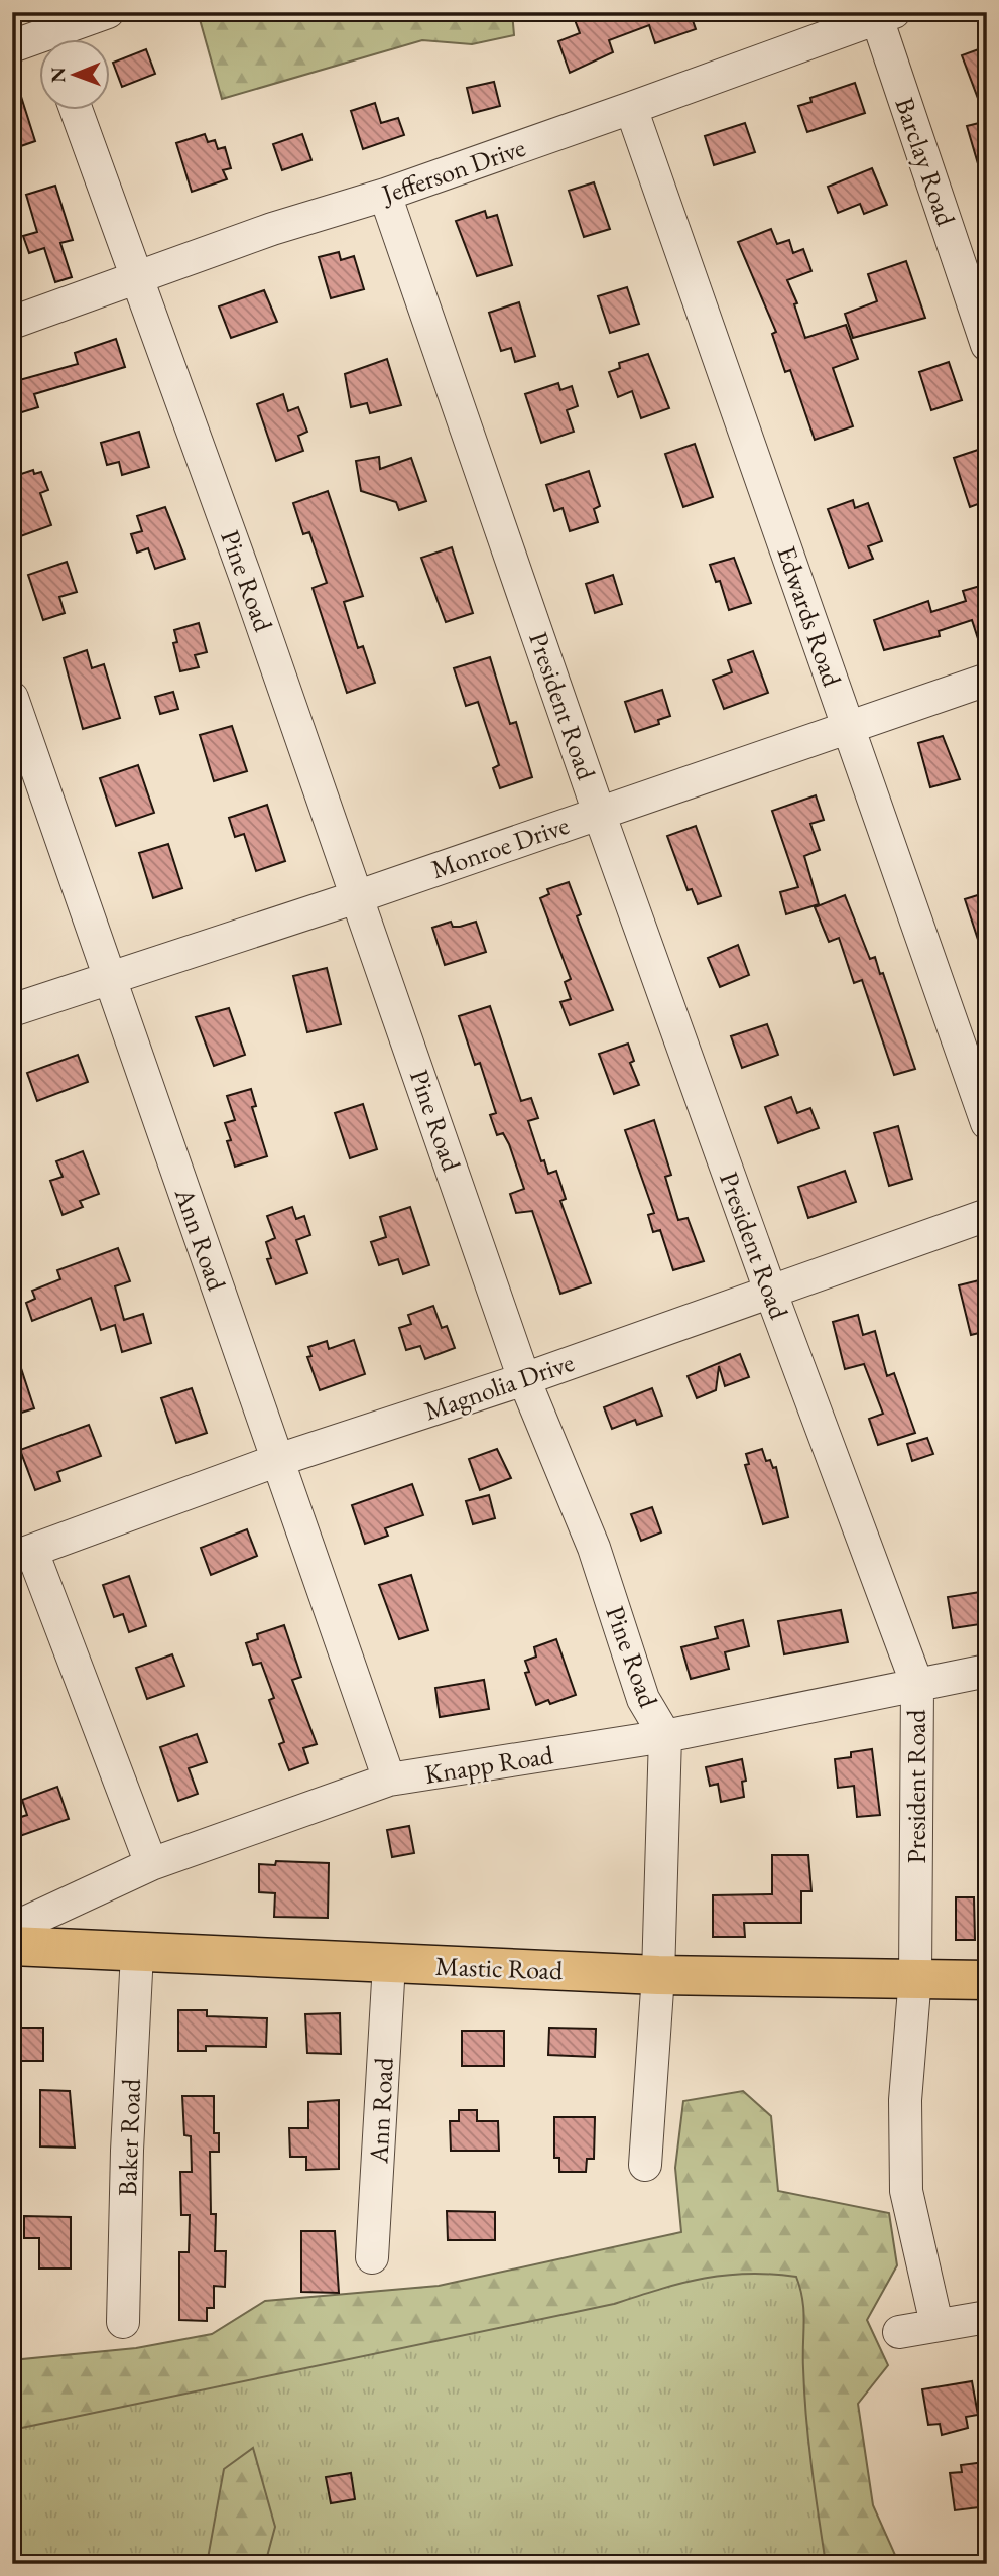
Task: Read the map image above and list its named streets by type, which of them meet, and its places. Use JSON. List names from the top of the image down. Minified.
{"streets":{"main road":["Mastic Road"],"street":["Barclay Road","Jefferson Drive","Pine Road","Edwards Road","President Road","Monroe Drive","Ann Road","Magnolia Drive","Knapp Road","Baker Road"]},"crossings":[["Barclay Road","Jefferson Drive"],["Jefferson Drive","Pine Road"],["Jefferson Drive","Edwards Road"],["Jefferson Drive","President Road"],["Pine Road","Monroe Drive"],["Pine Road","Magnolia Drive"],["Pine Road","Knapp Road"],["Pine Road","Mastic Road"],["Edwards Road","Monroe Drive"],["President Road","Monroe Drive"],["President Road","Magnolia Drive"],["President Road","Knapp Road"],["President Road","Mastic Road"],["Monroe Drive","Ann Road"],["Ann Road","Magnolia Drive"],["Ann Road","Knapp Road"],["Ann Road","Mastic Road"],["Mastic Road","Baker Road"]],"north":"left"}
